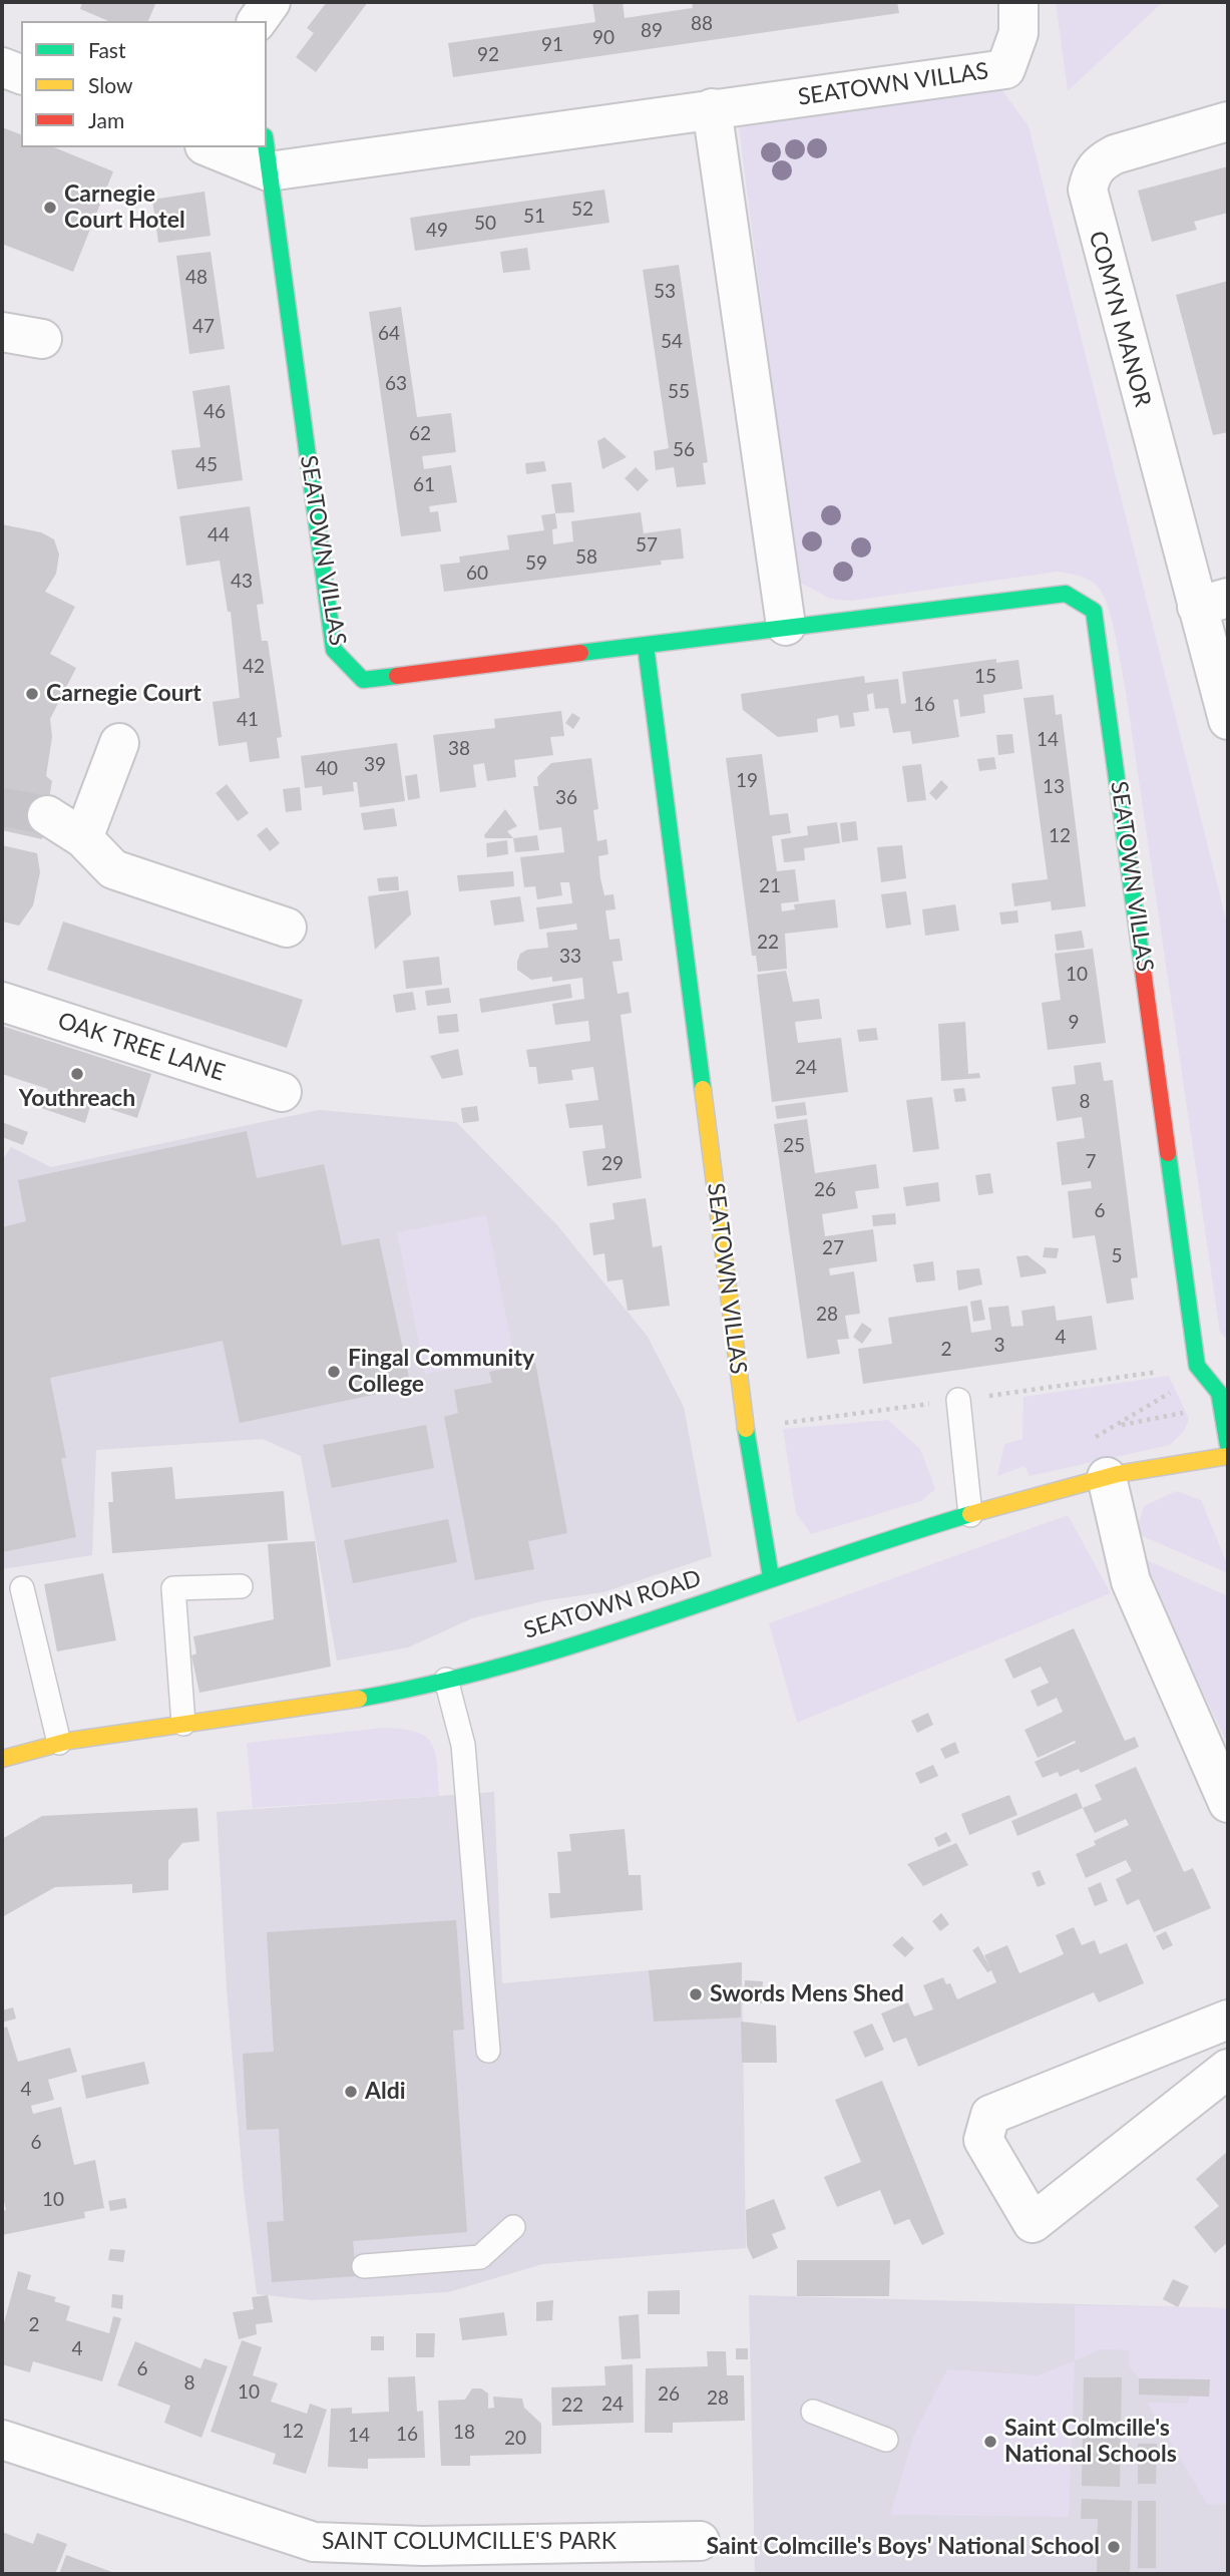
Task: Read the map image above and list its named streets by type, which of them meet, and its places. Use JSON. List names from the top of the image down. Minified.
{"streets":{"street":["SEATOWN VILLAS","COMYN MANOR","OAK TREE LANE","SEATOWN ROAD","SAINT COLUMCILLE'S PARK"]},"crossings":[["SEATOWN VILLAS","SEATOWN ROAD"]],"places":["Carnegie Court Hotel","Carnegie Court","Youthreach","Fingal Community College","Swords Mens Shed","Aldi","Saint Colmcille's National Schools","Saint Colmcille's Boys' National School"],"house_numbers":["88","89","90","91","92","52","51","50","49","48","53","47","64","54","63","55","46","62","56","45","61","44","57","58","59","60","43","42","15","16","41","14","38","39","40","19","13","36","12","21","22","33","10","9","24","8","25","7","29","26","6","27","5","28","4","3","2","4","6","10","2","4","6","8","10","26","28","24","22","12","18","16","14","20"],"legend":["Fast","Slow","Jam"]}
